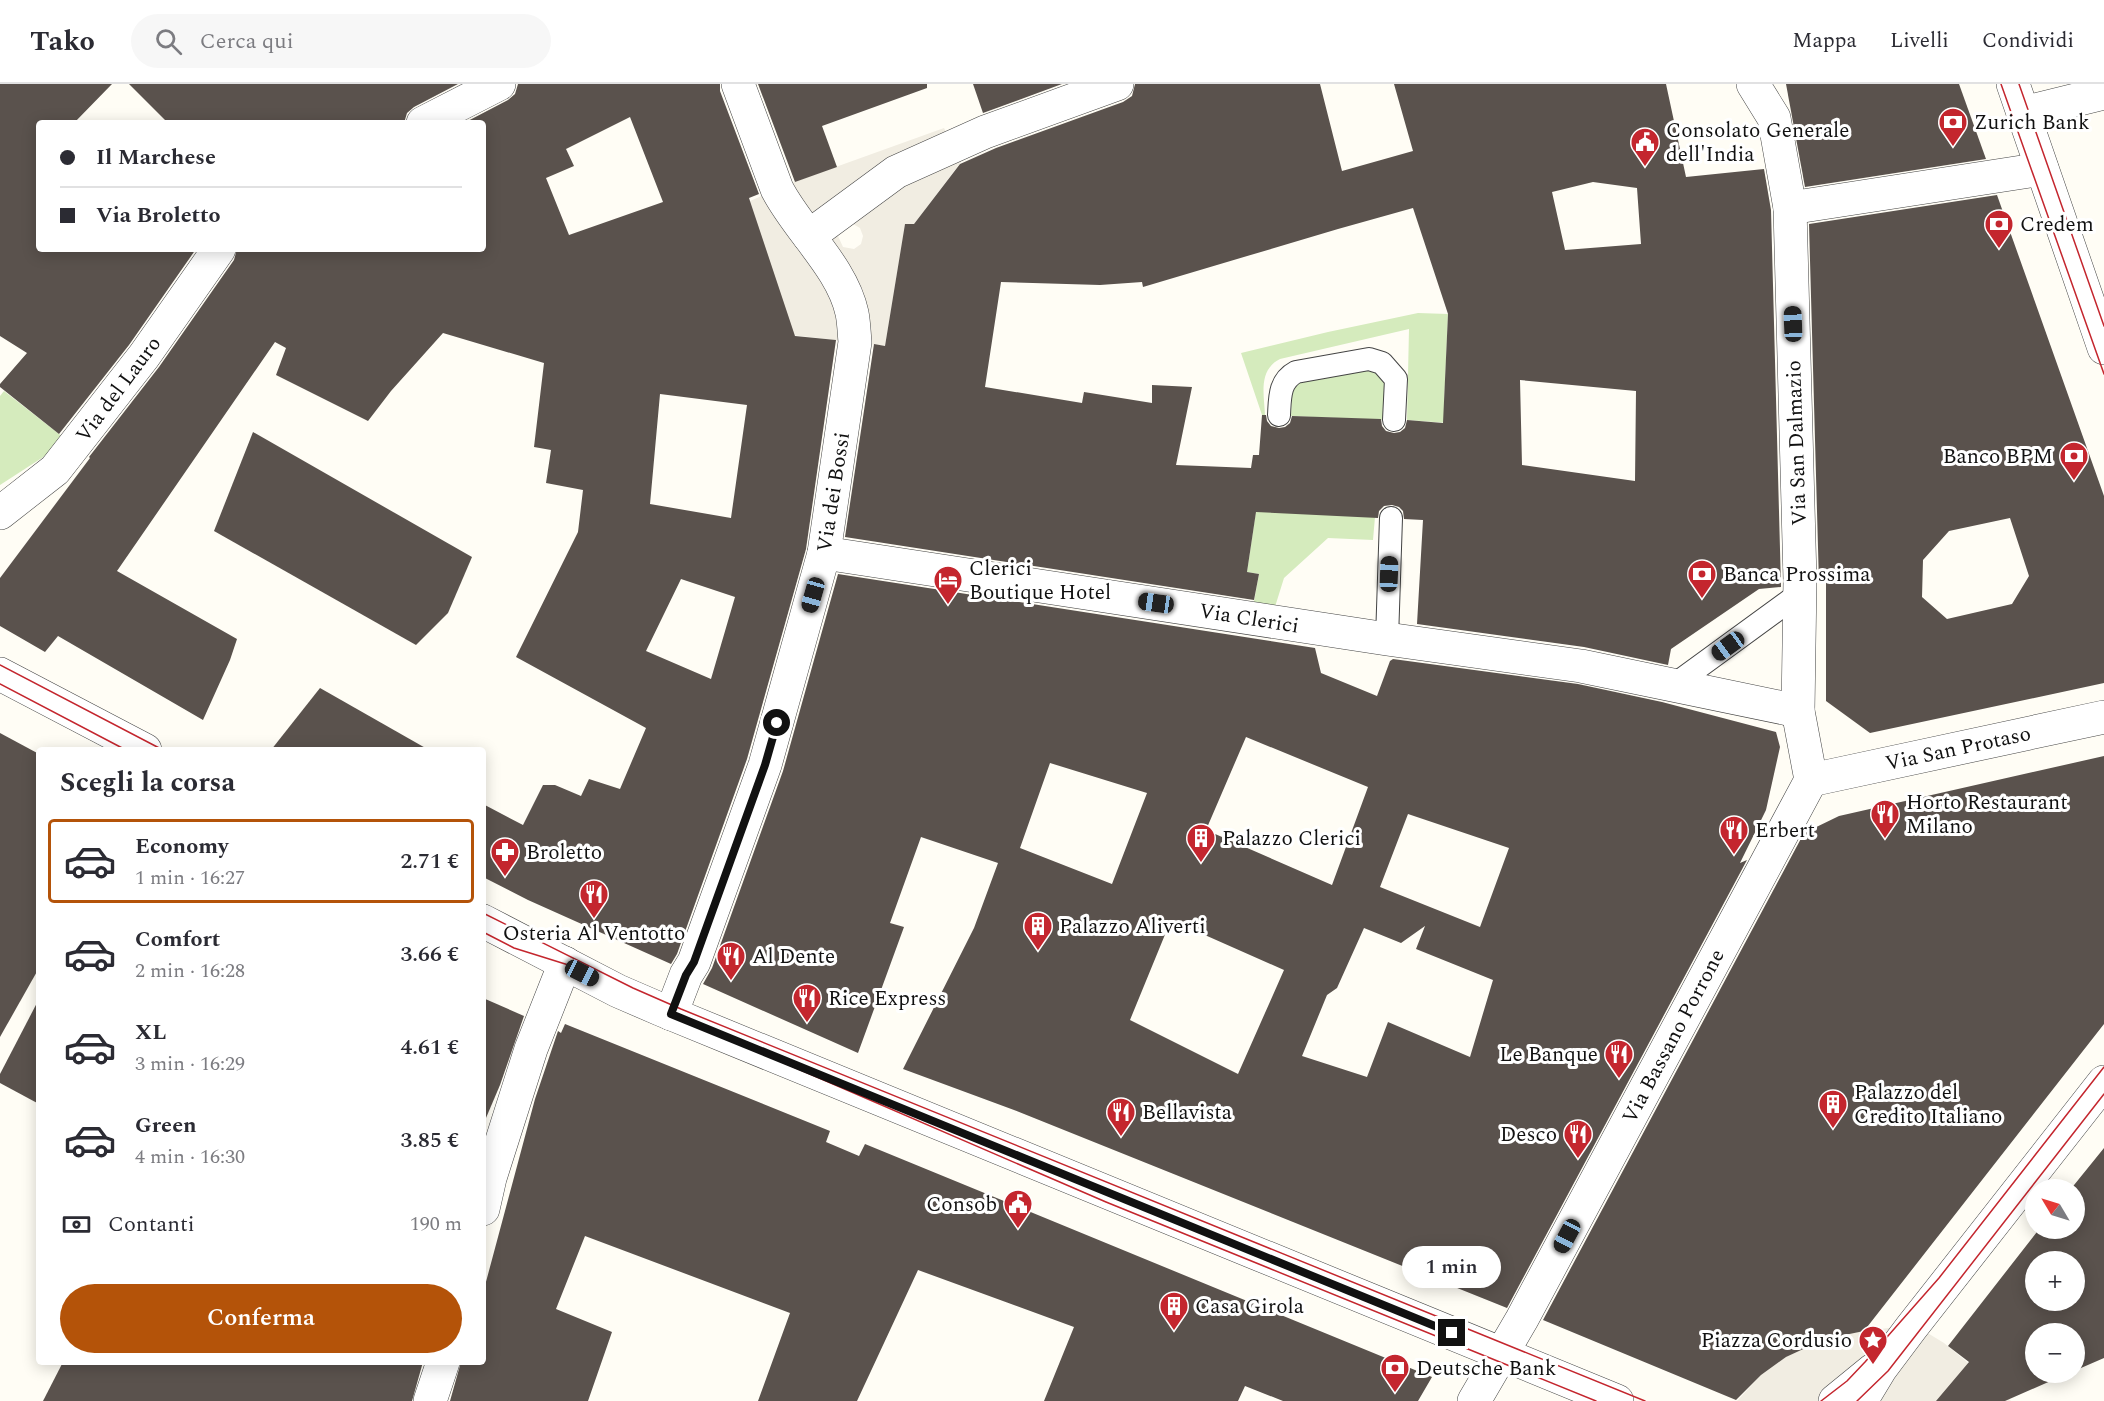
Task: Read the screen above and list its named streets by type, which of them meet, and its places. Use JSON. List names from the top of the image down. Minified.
{"streets":{"street":["Via del Lauro","Via San Dalmazio","Via dei Bossi","Via Clerici","Via San Protaso","Via Bassano Porrone"]},"crossings":[["Via San Dalmazio","Via Clerici"],["Via dei Bossi","Via Clerici"],["Via San Protaso","Via Bassano Porrone"]],"places":{"bank":["Zurich Bank","Credem","Banco BPM","Banca Prossima","Deutsche Bank"],"public building":["Consolato Generale dell'India","Consob"],"hotel":["Clerici Boutique Hotel"],"restaurant":["Horto Restaurant Milano","Erbert","Osteria Al Ventotto","Al Dente","Rice Express","Le Banque","Bellavista","Desco"],"building":["Palazzo Clerici","Palazzo Aliverti","Palazzo del Credito Italiano","Casa Girola"],"pharmacy":["Broletto"],"place":["Piazza Cordusio"]},"north":"top left","page":{"header":"Tako","search":"Cerca qui","nav":["Mappa","Livelli","Condividi"],"banner":["Il Marchese","Via Broletto"],"heading":"Scegli la corsa","list":[{"name":"Economy","note":"1 min · 16:27","value":"2.71 €"},{"name":"Comfort","note":"2 min · 16:28","value":"3.66 €"},{"name":"XL","note":"3 min · 16:29","value":"4.61 €"},{"name":"Green","note":"4 min · 16:30","value":"3.85 €"}],"map_buttons":["+","−"],"pay":["Contanti","190 m"],"bubble":"1 min","buttons":"Conferma"}}
